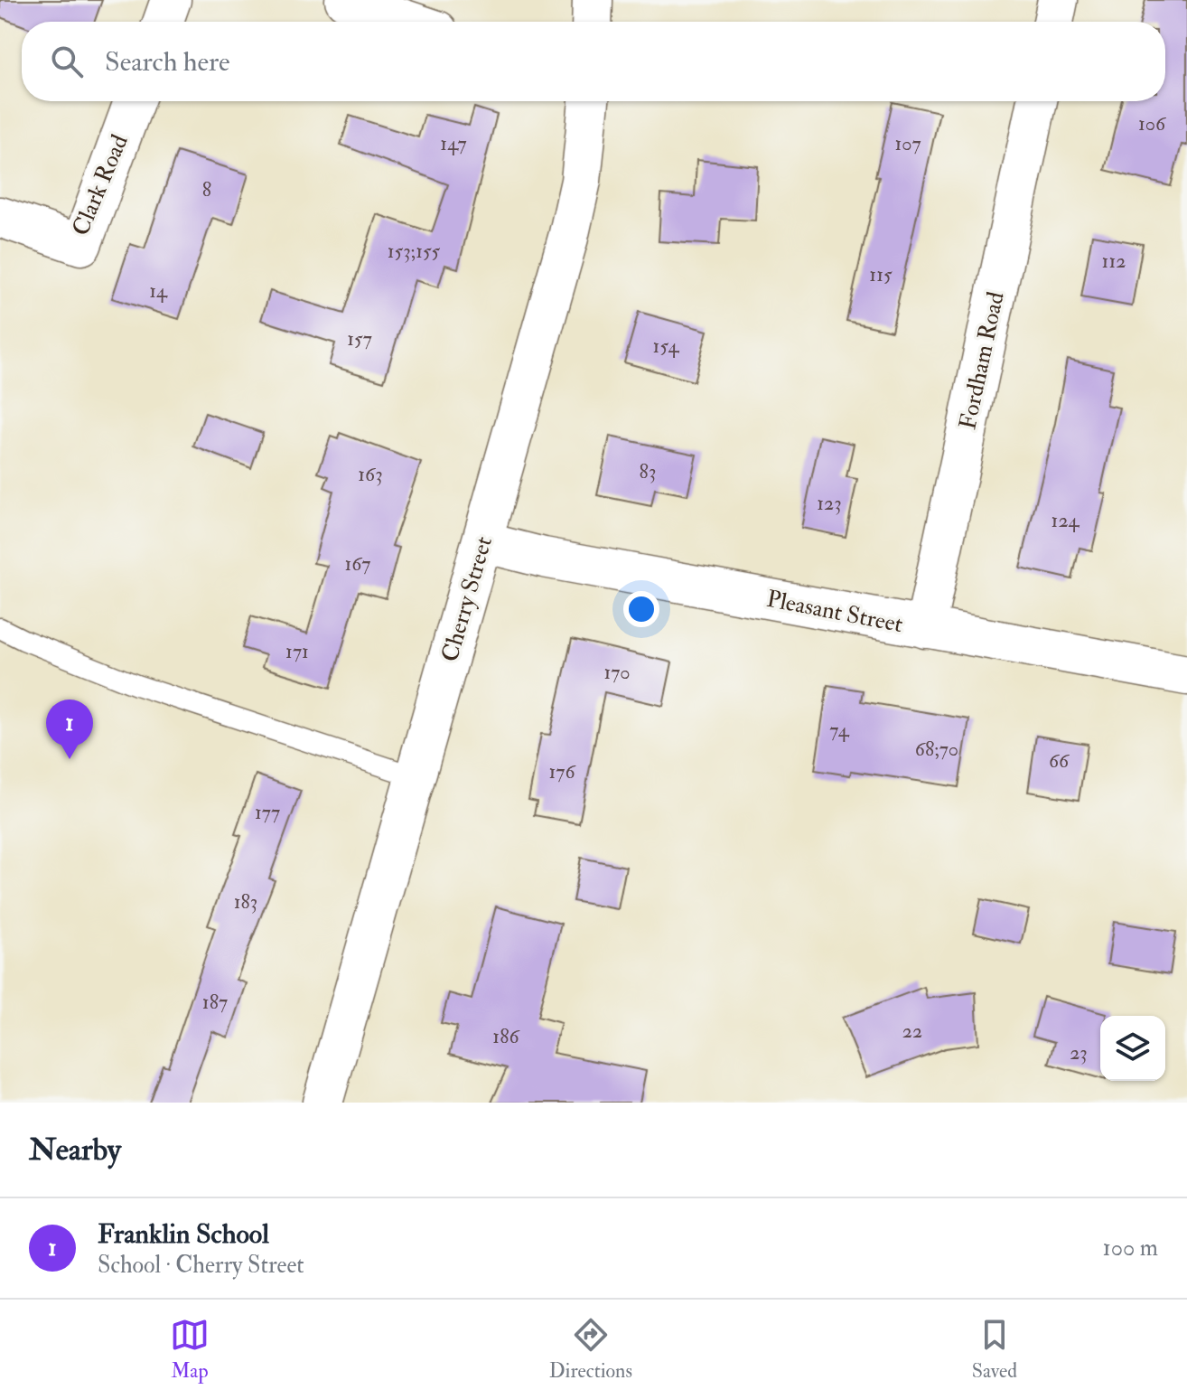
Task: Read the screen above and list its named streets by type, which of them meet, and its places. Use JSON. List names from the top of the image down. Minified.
{"streets":{"street":["Clark Road","Fordham Road","Cherry Street","Pleasant Street"]},"crossings":[["Fordham Road","Pleasant Street"],["Cherry Street","Pleasant Street"]],"house_numbers":["106","147","107","8","153;155","112","115","14","157","154","83","163","123","124","167","171","170","74","68;70","66","176","177","183","187","22","186","23"],"page":{"search":"Search here","pins":"1","heading":"Nearby","list":[{"mark":"1","name":"Franklin School","note":"School · Cherry Street","value":"100 m"}],"nav":["Map","Directions","Saved"]}}
